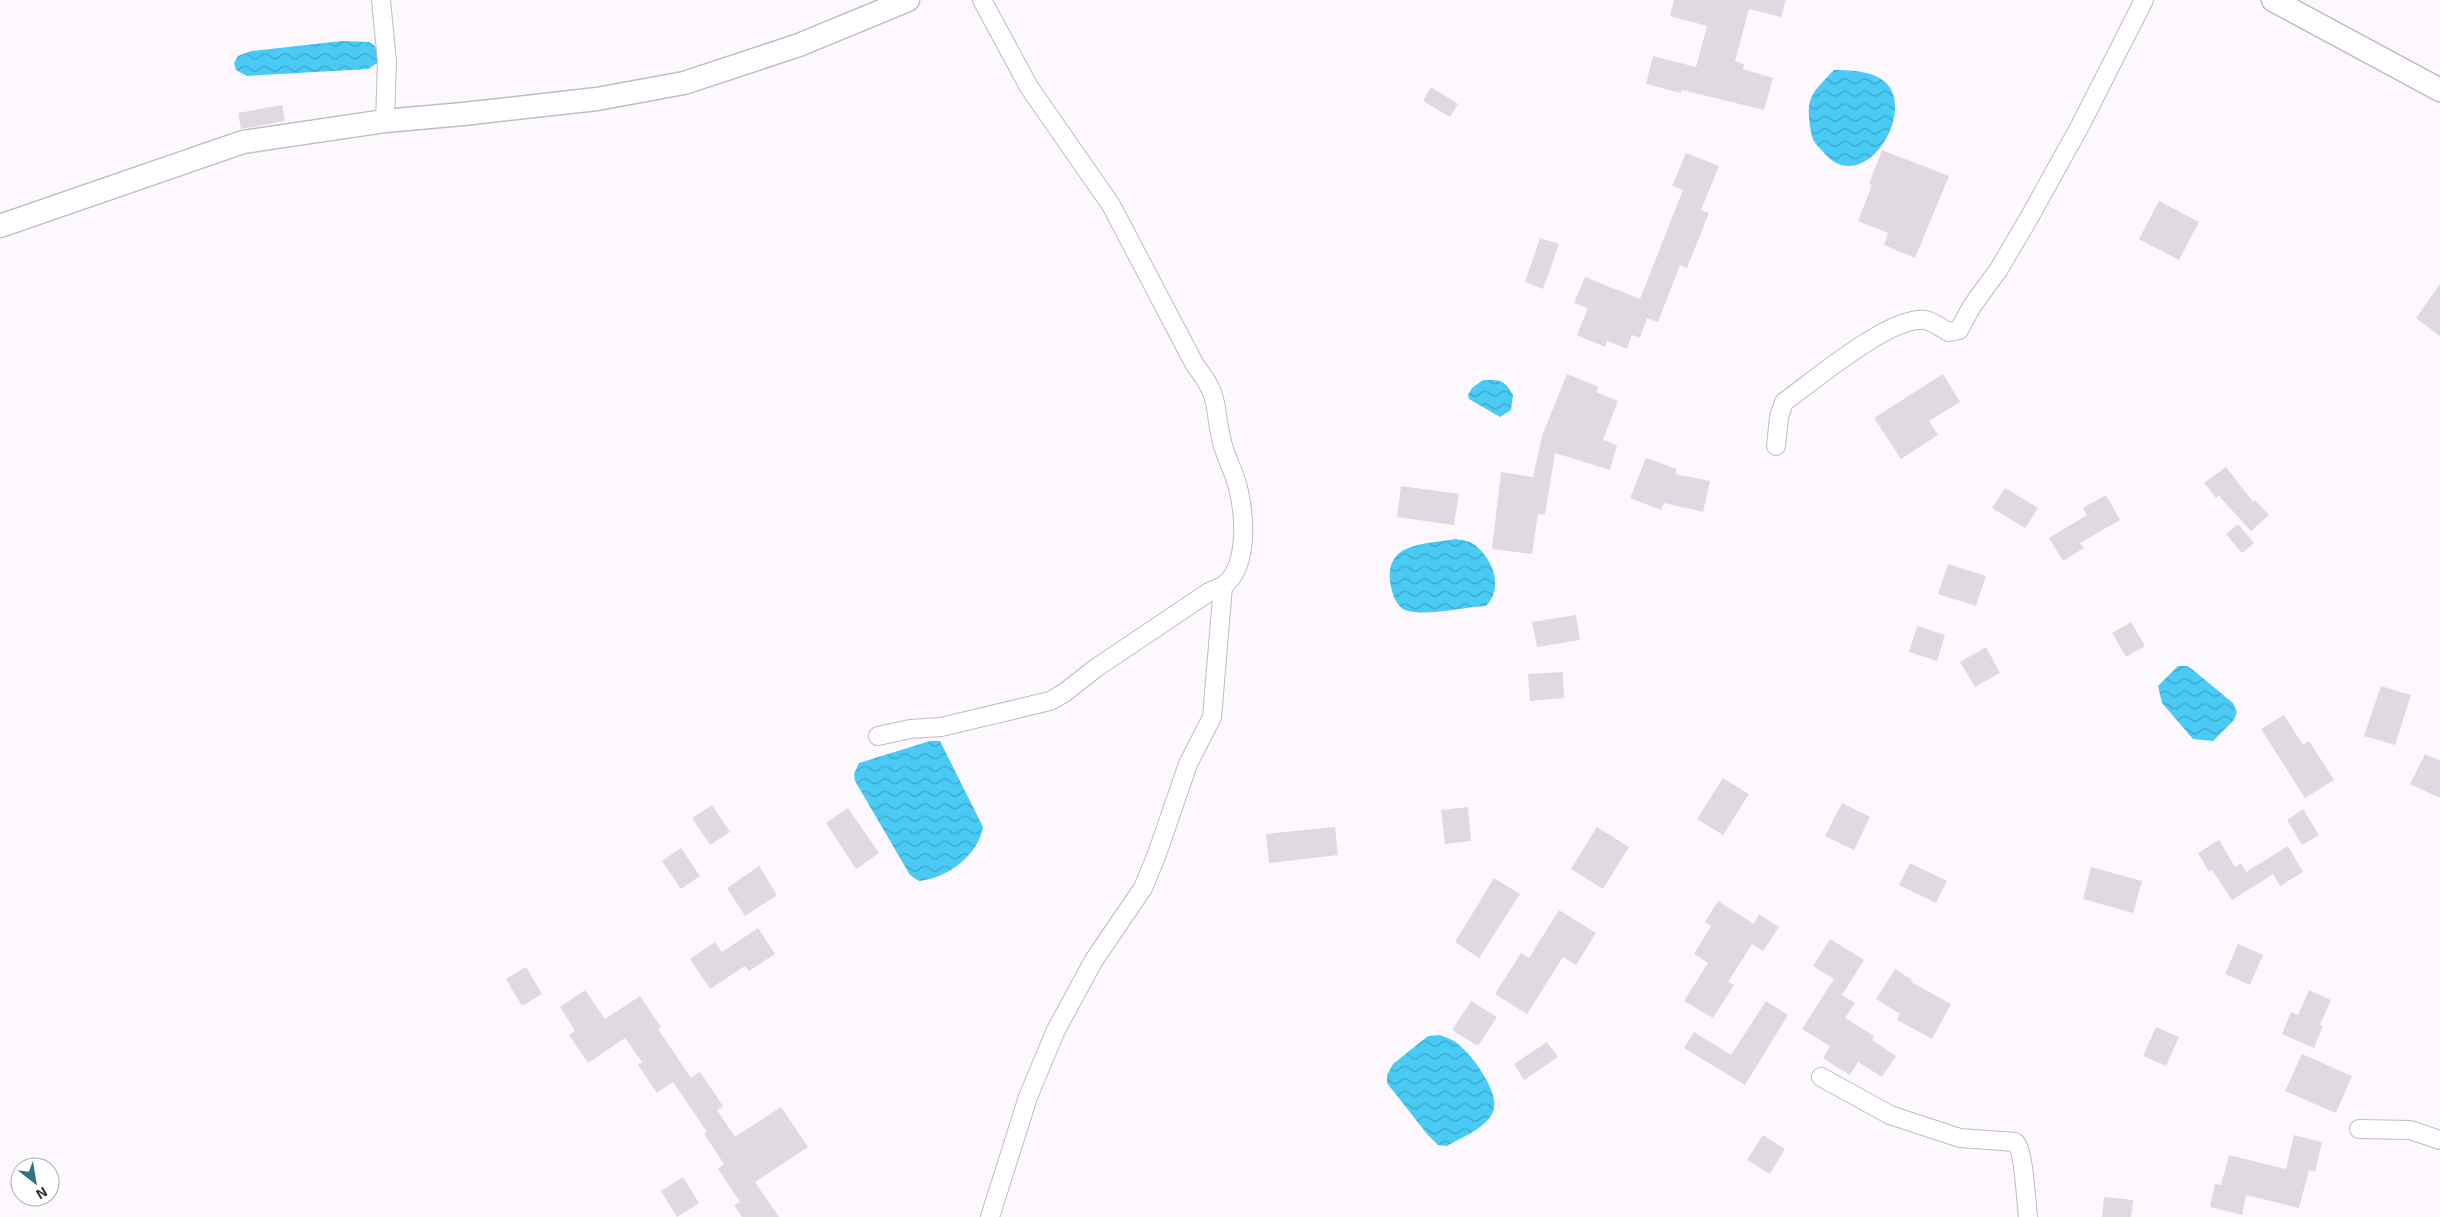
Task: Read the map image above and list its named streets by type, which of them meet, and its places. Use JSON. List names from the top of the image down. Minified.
{"north":"bottom right"}
